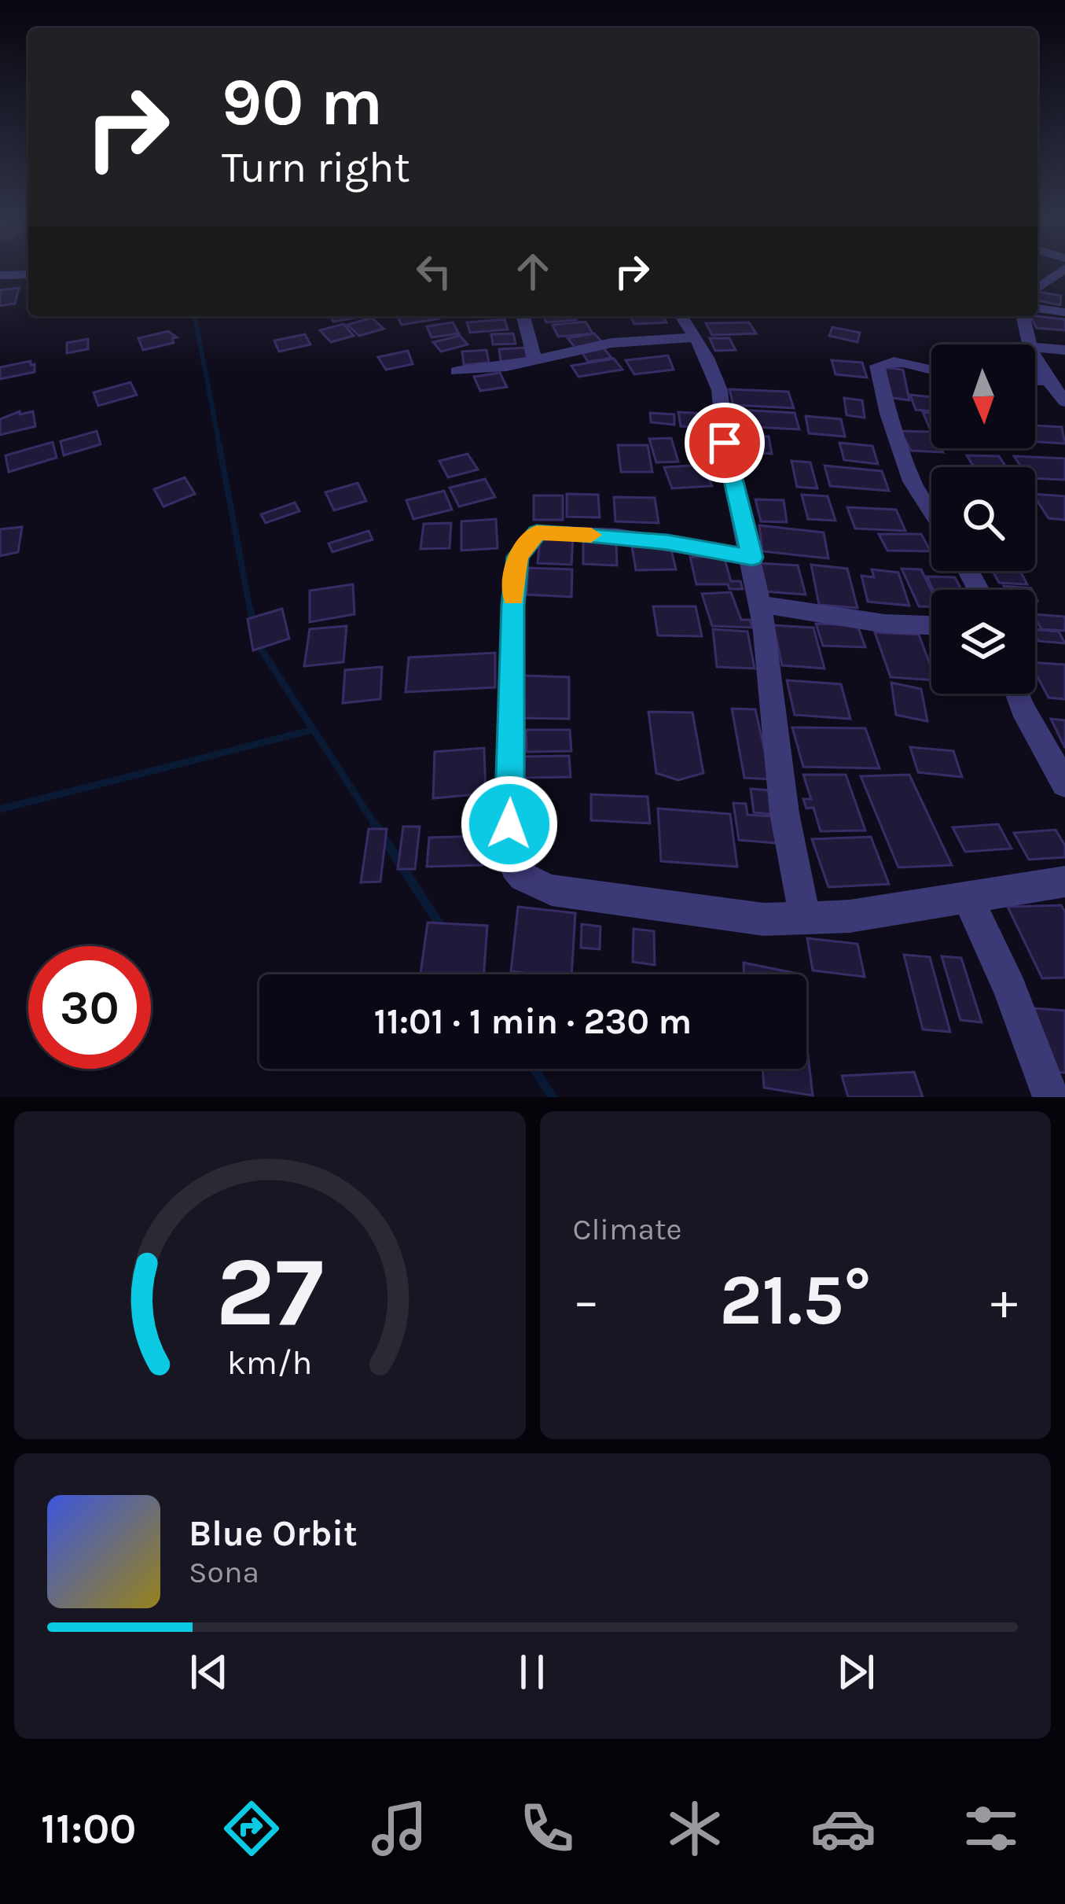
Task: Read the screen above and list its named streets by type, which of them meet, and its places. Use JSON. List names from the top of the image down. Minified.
{"north":"bottom","page":{"turn":["90 m","Turn right"],"limit":"30","trip":"11:01 · 1 min · 230 m","tile":"Climate","heat":["−","21.5°","+"],"song":["Blue Orbit","Sona"],"tabs":"11:00","gauge":["27","km/h"]}}
